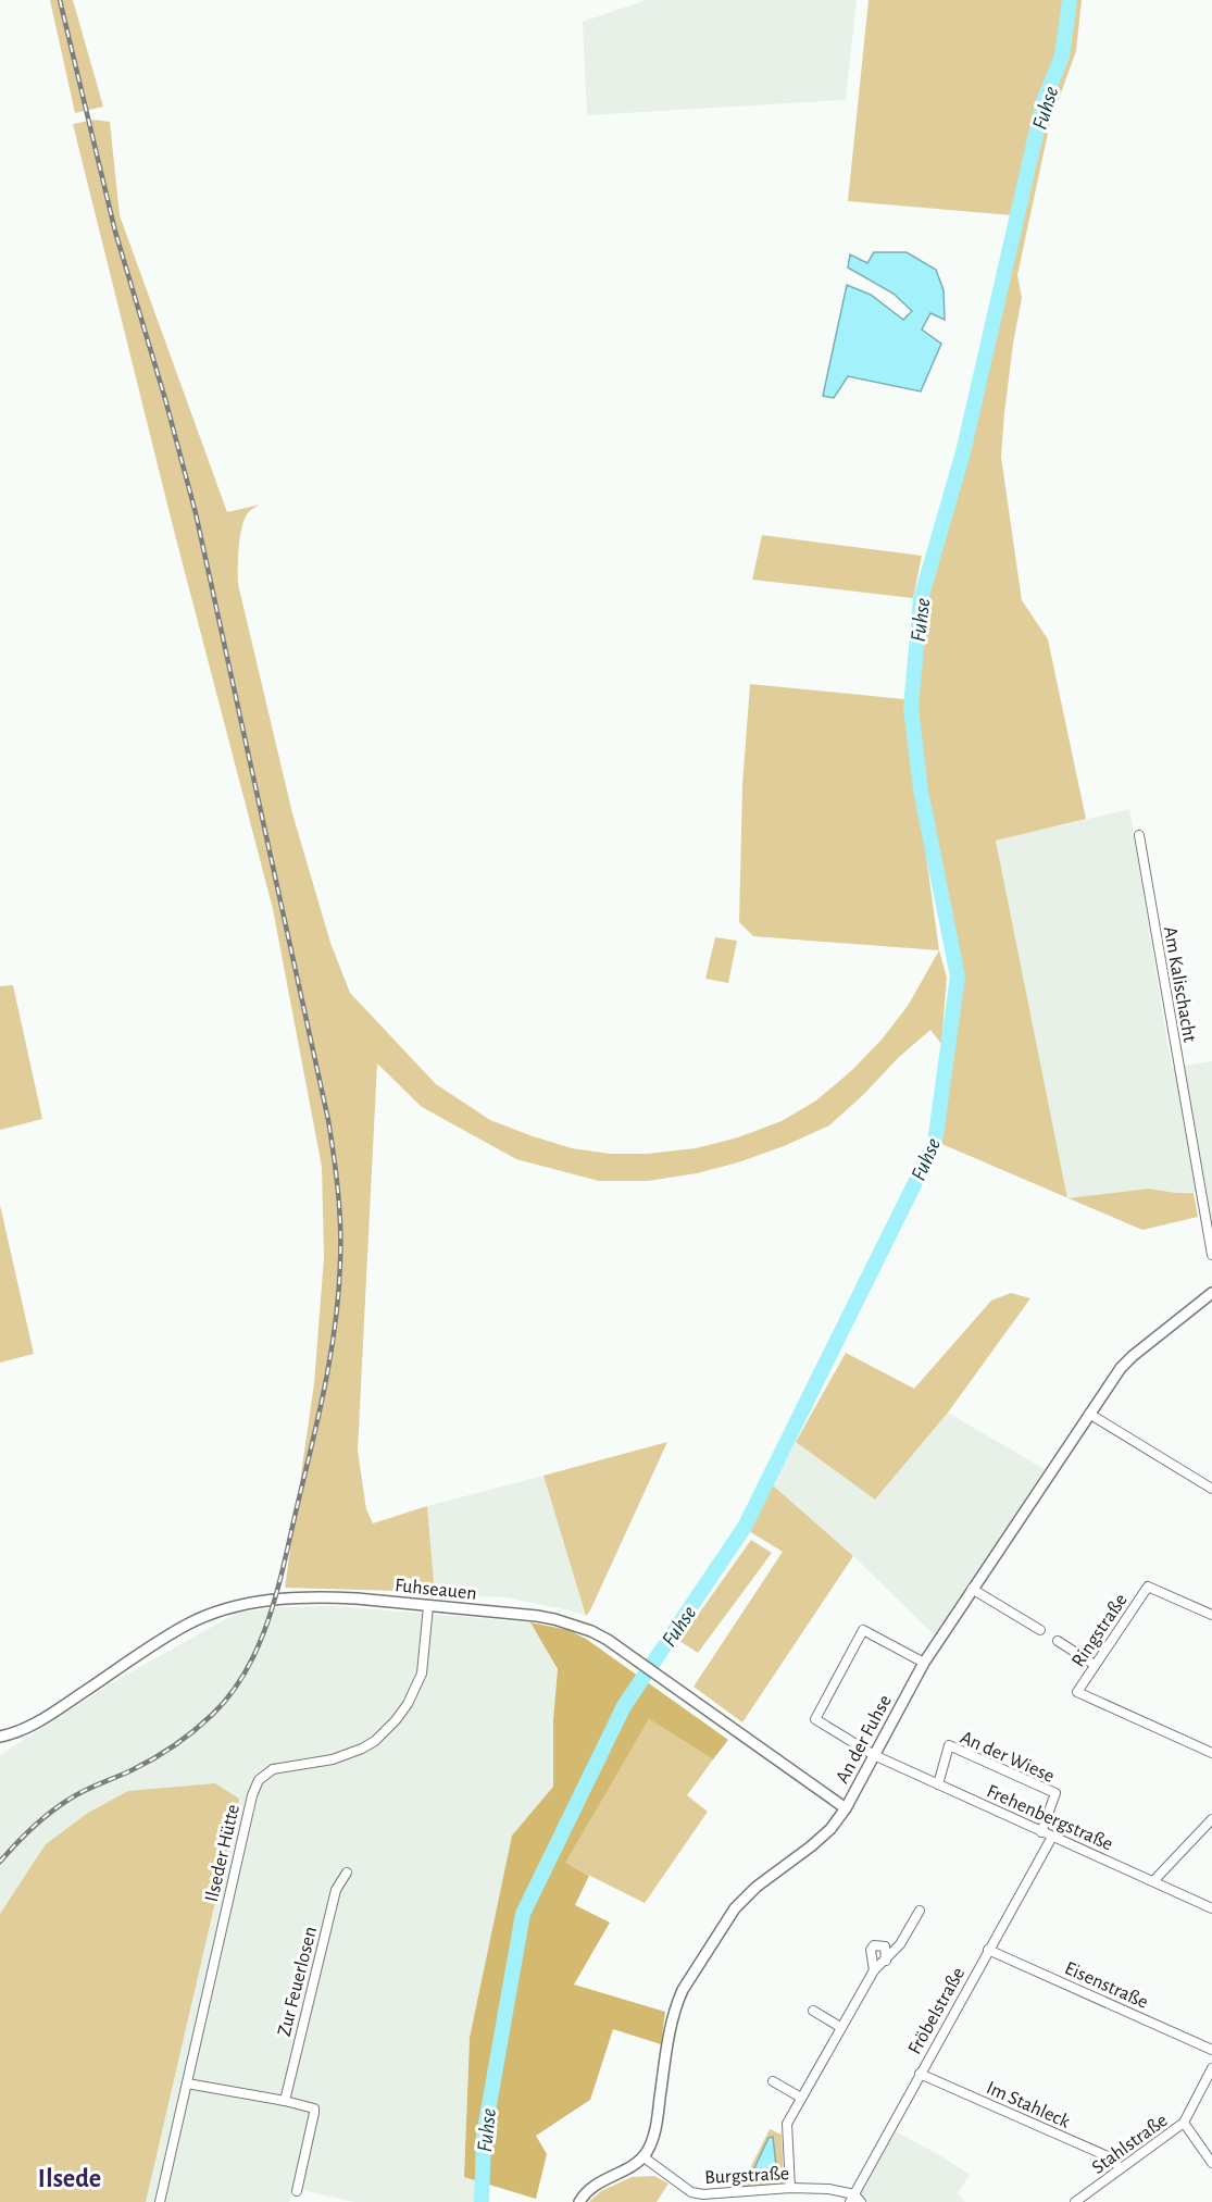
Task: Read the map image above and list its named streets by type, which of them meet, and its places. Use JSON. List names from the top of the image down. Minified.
{"streets":{"street":["Am Kalischacht","Fuhseauen","Ringstraße","An der Fuhse","An der Wiese","Frehenbergstraße","Ilseder Hütte","Zur Feuerlosen","Eisenstraße","Fröbelstraße","Im Stahleck","Stahlstraße","Burgstraße"]},"crossings":[["Fuhseauen","An der Fuhse"],["Fuhseauen","Ilseder Hütte"],["An der Fuhse","Frehenbergstraße"],["An der Fuhse","Burgstraße"],["An der Wiese","Frehenbergstraße"],["Frehenbergstraße","Fröbelstraße"],["Eisenstraße","Fröbelstraße"],["Fröbelstraße","Im Stahleck"],["Fröbelstraße","Burgstraße"],["Im Stahleck","Stahlstraße"]],"districts":["Ilsede"],"water":["Fuhse"]}
